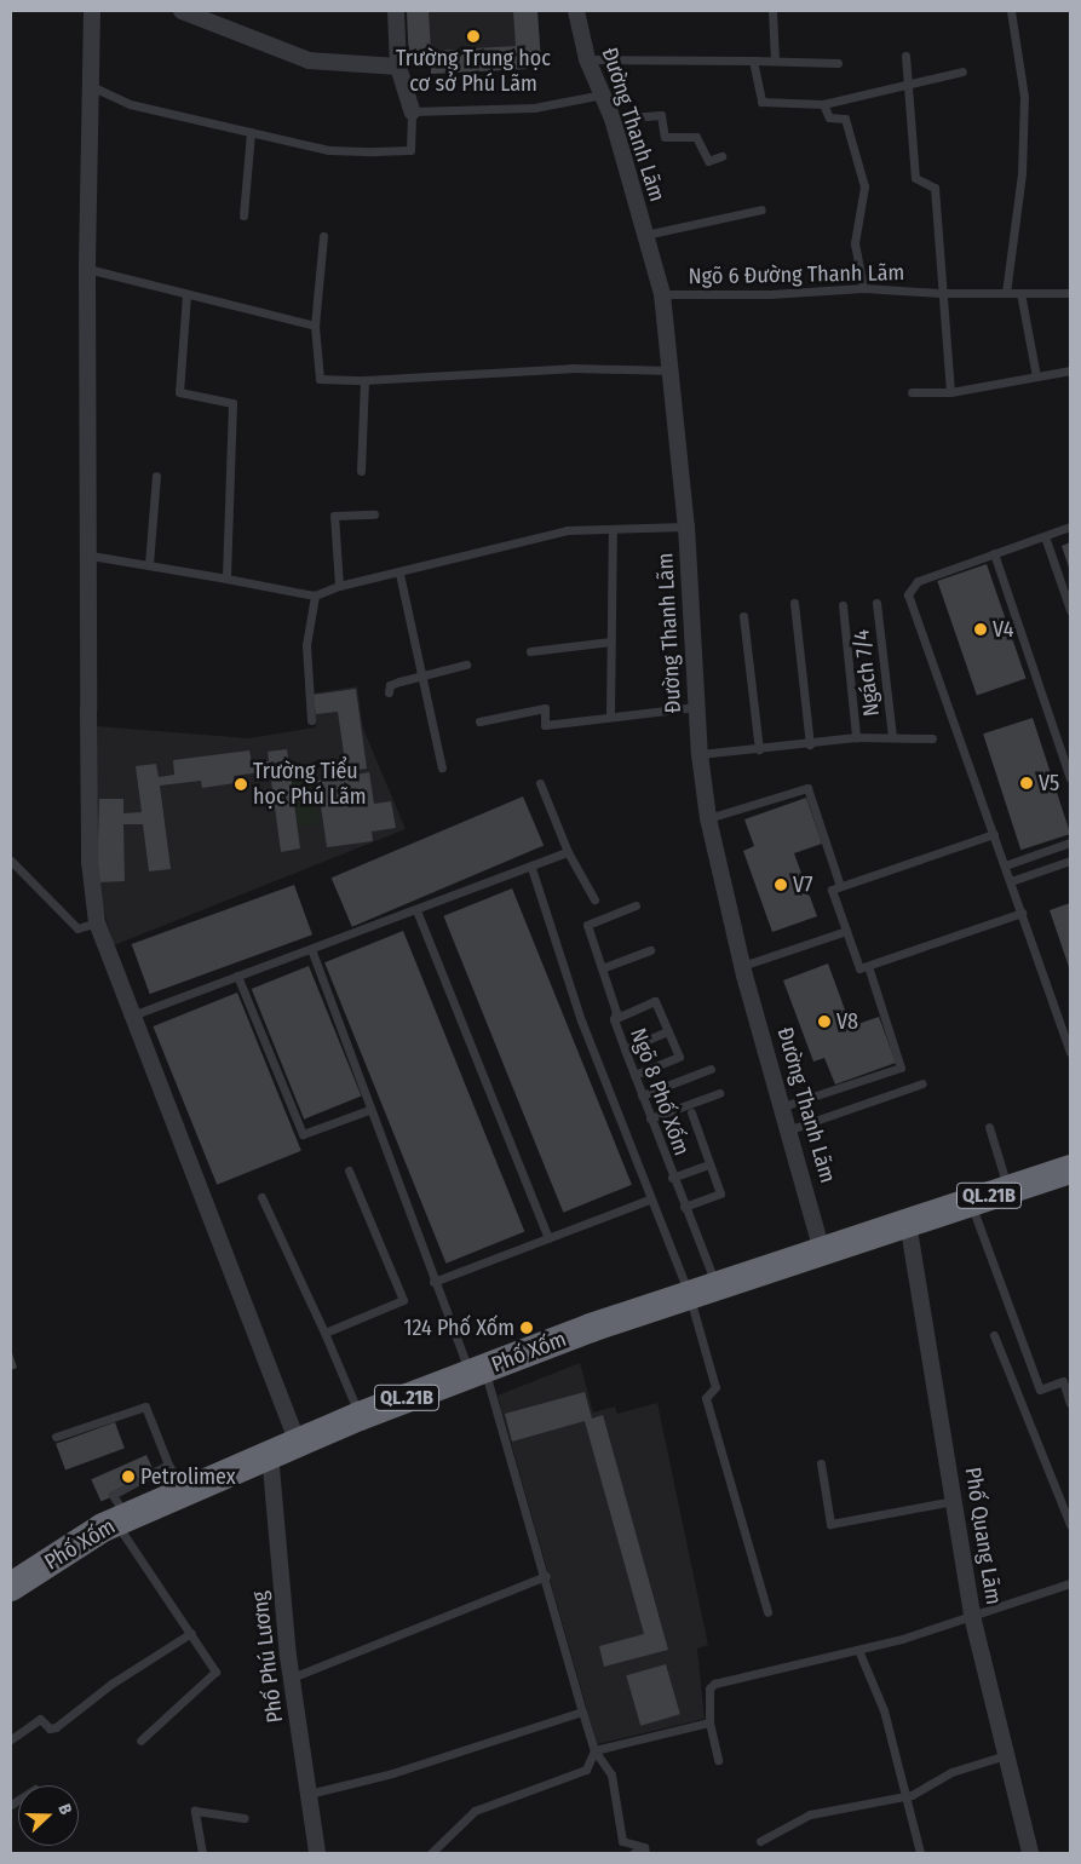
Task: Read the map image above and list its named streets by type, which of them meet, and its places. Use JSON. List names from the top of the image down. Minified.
{"streets":{"highway":["QL.21B","Phố Xốm"],"street":["Đường Thanh Lãm","Phố Quang Lãm","Phố Phú Lương"],"lane":["Ngõ 6 Đường Thanh Lãm","Ngách 7/4","Ngõ 8 Phố Xốm"]},"crossings":[["Đường Thanh Lãm","Ngõ 6 Đường Thanh Lãm"],["Đường Thanh Lãm","Phố Xốm"],["Ngõ 8 Phố Xốm","Phố Xốm"],["Phố Xốm","Phố Quang Lãm"],["Phố Xốm","Phố Phú Lương"]],"places":["Trường Trung học cơ sở Phú Lãm","V4","V5","Trường Tiểu học Phú Lãm","V7","V8","124 Phố Xốm","Petrolimex"],"north":"right"}
